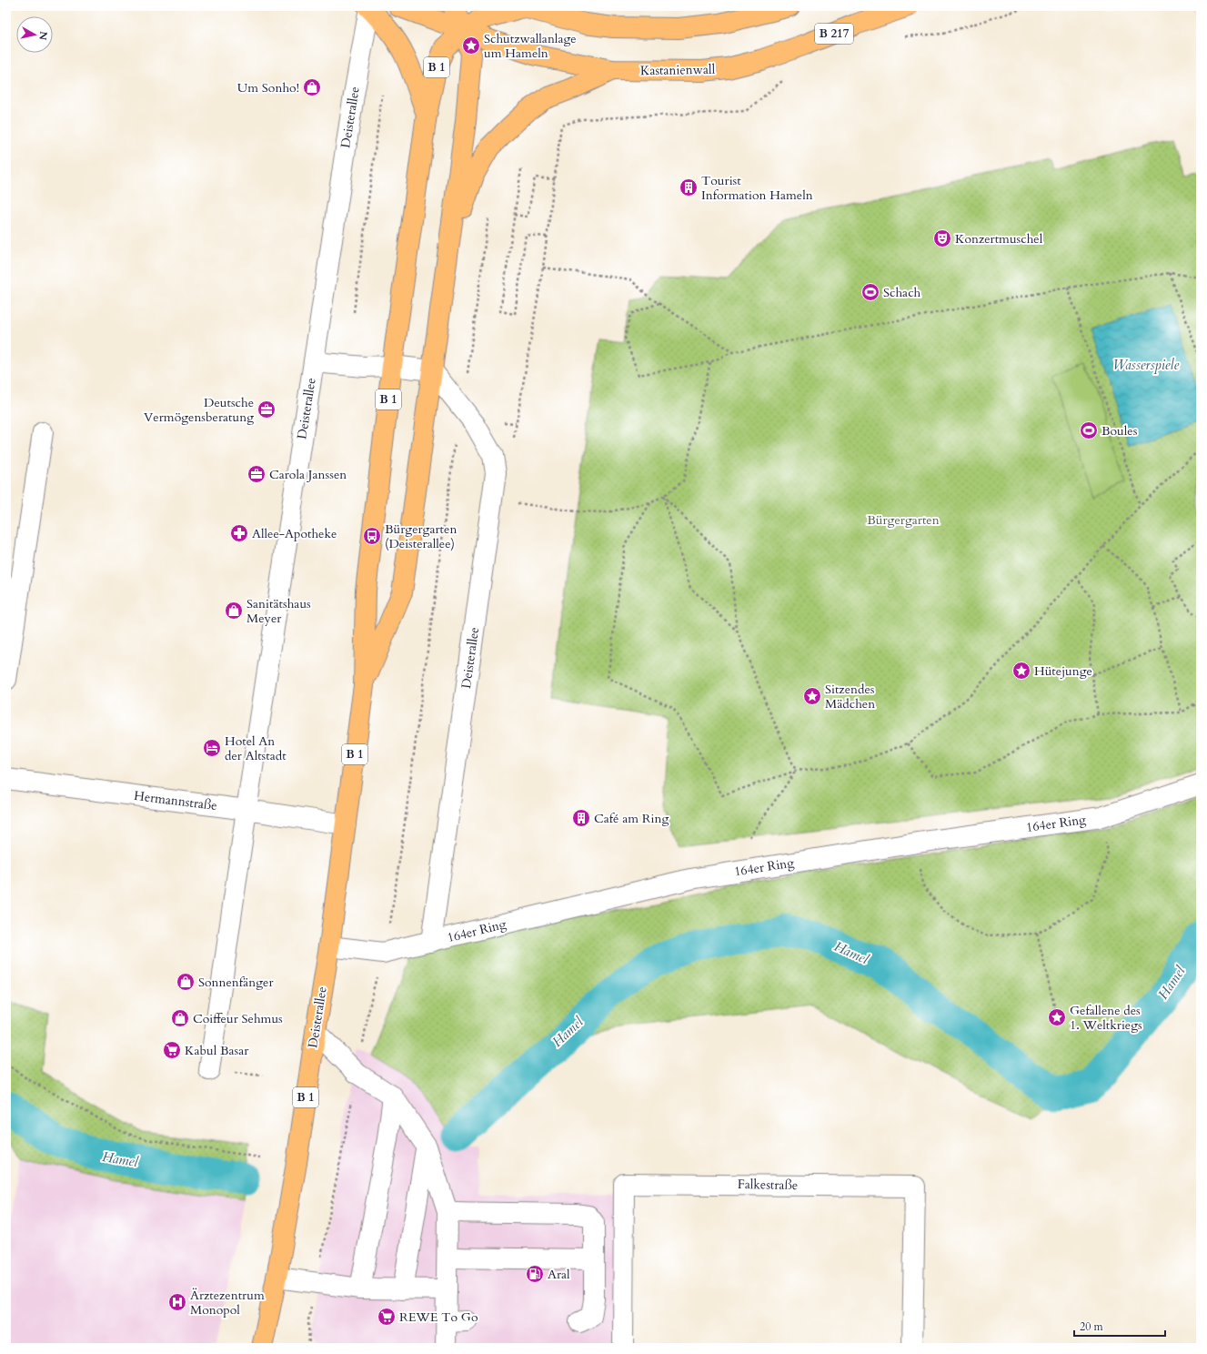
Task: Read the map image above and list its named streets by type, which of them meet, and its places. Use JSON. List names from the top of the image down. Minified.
{"streets":{"main road":["B 217","B 1","Kastanienwall","Deisterallee"],"street":["Hermannstraße","164er Ring","Falkestraße"]},"crossings":[["Kastanienwall","Deisterallee"],["Deisterallee","Hermannstraße"],["Deisterallee","164er Ring"]],"water":["Wasserspiele","Hamel"],"parks":["Bürgergarten"],"places":{"place":["Schutzwallanlage um Hameln","Hütejunge","Sitzendes Mädchen","Gefallene des 1. Weltkriegs"],"shop":["Um Sonho!","Sanitätshaus Meyer","Sonnenfänger","Coiffeur Sehmus"],"building":["Tourist Information Hameln","Café am Ring"],"theatre":["Konzertmuschel"],"sports":["Schach","Boules"],"office":["Deutsche Vermögensberatung","Carola Janssen"],"pharmacy":["Allee-Apotheke"],"bus stop":["Bürgergarten (Deisterallee)"],"hotel":["Hotel An der Altstadt"],"supermarket":["Kabul Basar","REWE To Go"],"fuel station":["Aral"],"hospital":["Ärztezentrum Monopol"]},"scale_bar":"20 m","north":"right"}
